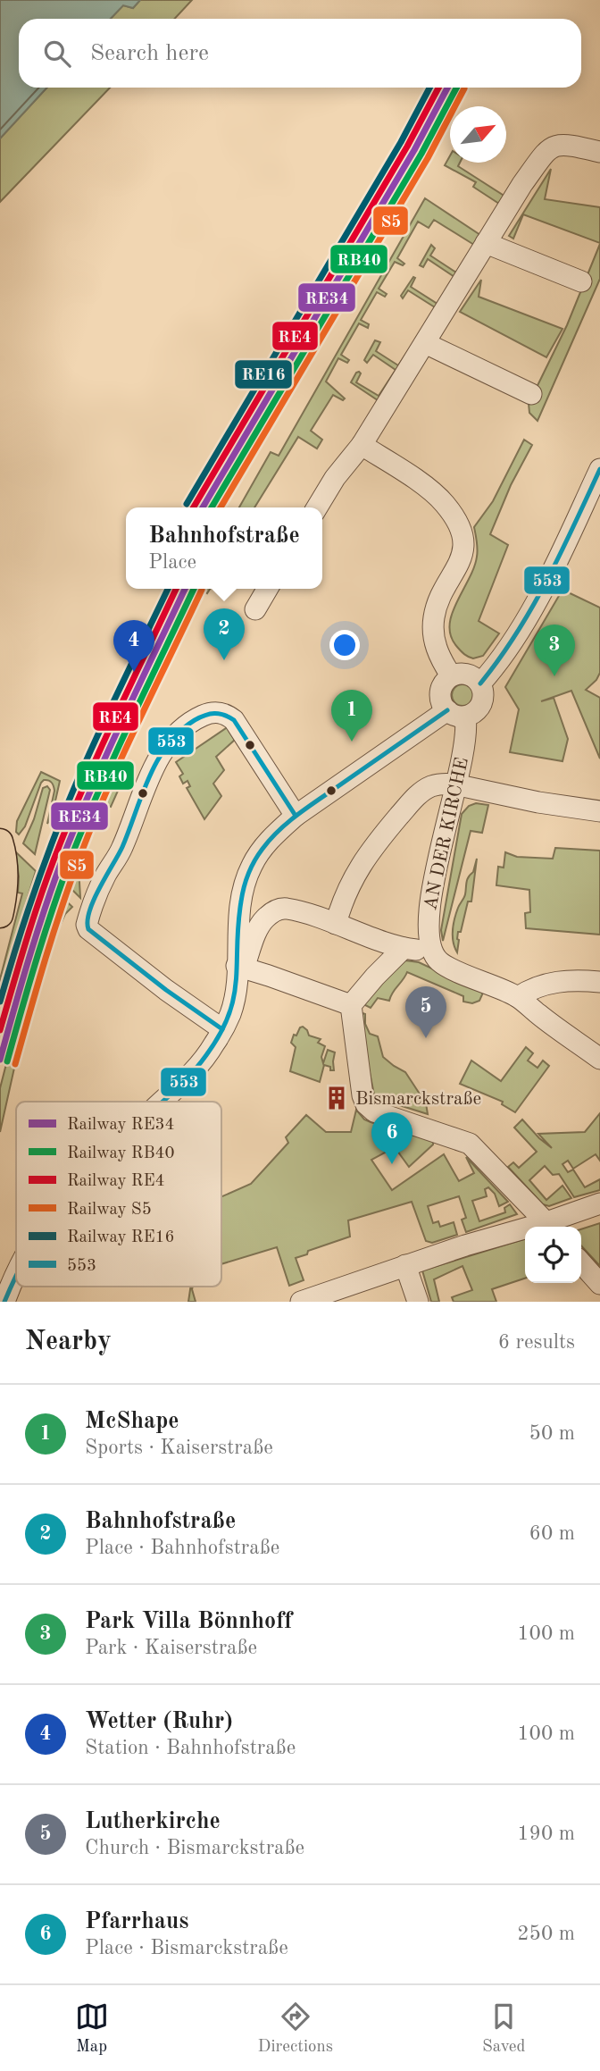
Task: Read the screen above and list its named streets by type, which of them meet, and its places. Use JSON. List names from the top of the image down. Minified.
{"streets":{"street":["AN DER KIRCHE"]},"places":{"building":["Bismarckstraße"]},"lines":["rail line RE34","rail line RB40","rail line RE4","rail line RE16","rail line S5","transit line 553"],"legend":["Railway RE34","Railway RB40","Railway RE4","Railway S5","Railway RE16","553"],"north":"top right","page":{"search":"Search here","popup":["Bahnhofstraße","Place"],"pins":["2","4","3","1","5","6"],"heading":["Nearby","6 results"],"list":[{"mark":"1","name":"McShape","note":"Sports · Kaiserstraße","value":"50 m"},{"mark":"2","name":"Bahnhofstraße","note":"Place · Bahnhofstraße","value":"60 m"},{"mark":"3","name":"Park Villa Bönnhoff","note":"Park · Kaiserstraße","value":"100 m"},{"mark":"4","name":"Wetter (Ruhr)","note":"Station · Bahnhofstraße","value":"100 m"},{"mark":"5","name":"Lutherkirche","note":"Church · Bismarckstraße","value":"190 m"},{"mark":"6","name":"Pfarrhaus","note":"Place · Bismarckstraße","value":"250 m"}],"nav":["Map","Directions","Saved"]}}
